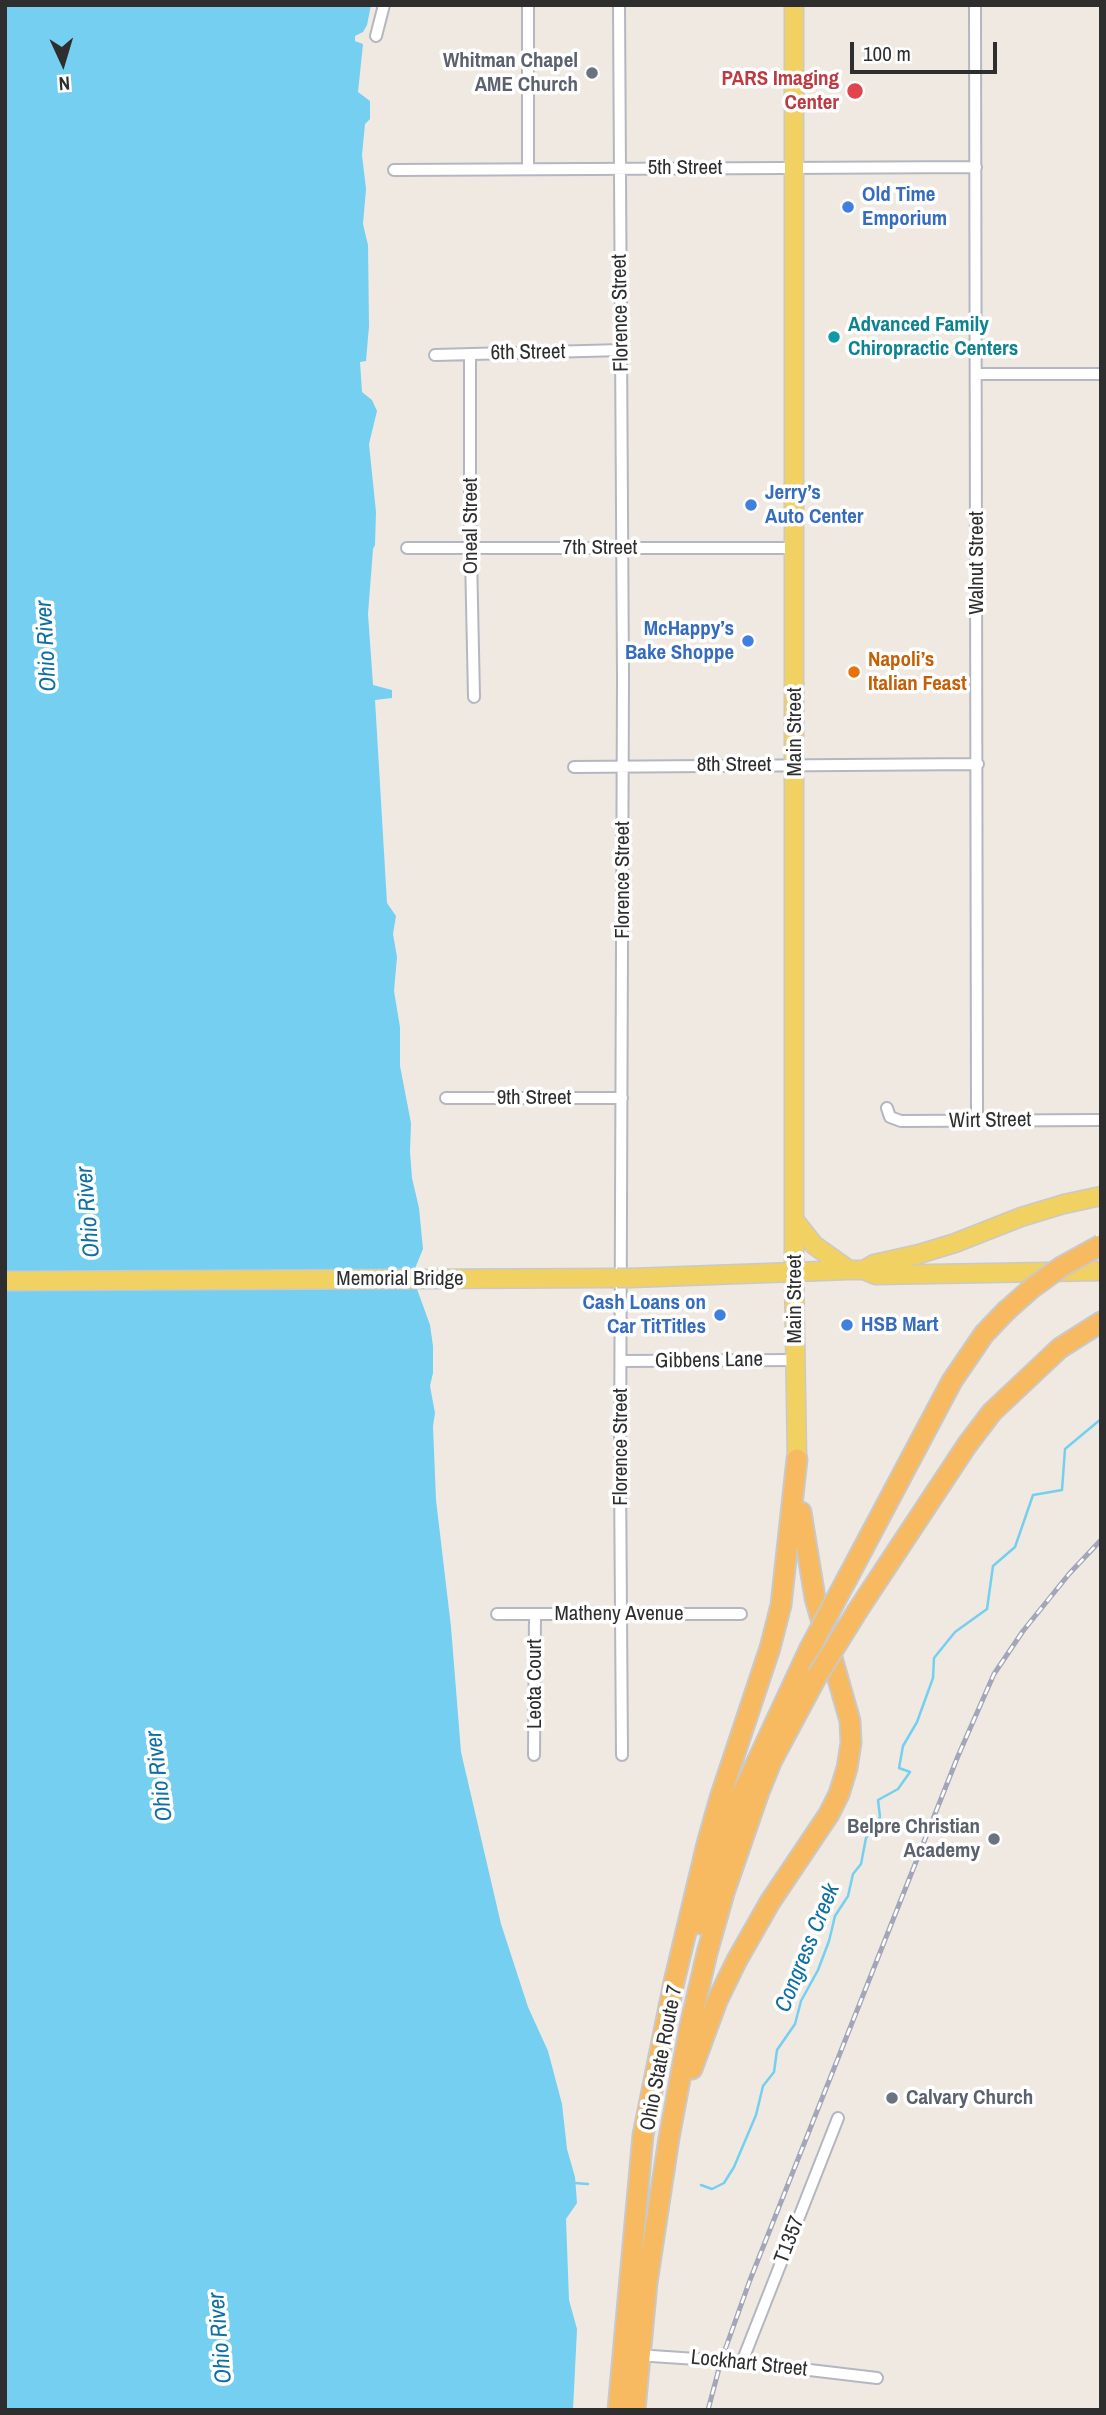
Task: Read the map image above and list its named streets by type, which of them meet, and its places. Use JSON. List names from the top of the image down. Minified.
{"streets":{"highway":["Ohio State Route 7"],"main road":["Main Street","Memorial Bridge"],"street":["5th Street","Florence Street","6th Street","Oneal Street","7th Street","Walnut Street","8th Street","9th Street","Wirt Street","Gibbens Lane","Matheny Avenue","Leota Court","T1357","Lockhart Street"]},"crossings":[["5th Street","Florence Street"],["5th Street","Walnut Street"],["5th Street","Main Street"],["Florence Street","6th Street"],["Florence Street","7th Street"],["Florence Street","8th Street"],["Florence Street","9th Street"],["Florence Street","Gibbens Lane"],["Florence Street","Matheny Avenue"],["6th Street","Oneal Street"],["Oneal Street","7th Street"],["7th Street","Main Street"],["Walnut Street","8th Street"],["Walnut Street","Wirt Street"],["Main Street","8th Street"],["Main Street","Memorial Bridge"],["Main Street","Gibbens Lane"],["Matheny Avenue","Leota Court"],["Ohio State Route 7","Lockhart Street"],["T1357","Lockhart Street"]],"water":["Ohio River","Congress Creek"],"places":["Whitman Chapel AME Church","PARS Imaging Center","Old Time Emporium","Advanced Family Chiropractic Centers","Jerry’s Auto Center","McHappy’s Bake Shoppe","Napoli’s Italian Feast","Cash Loans on Car TitTitles","HSB Mart","Belpre Christian Academy","Calvary Church"],"scale_bar":"100 m","north":"bottom"}
